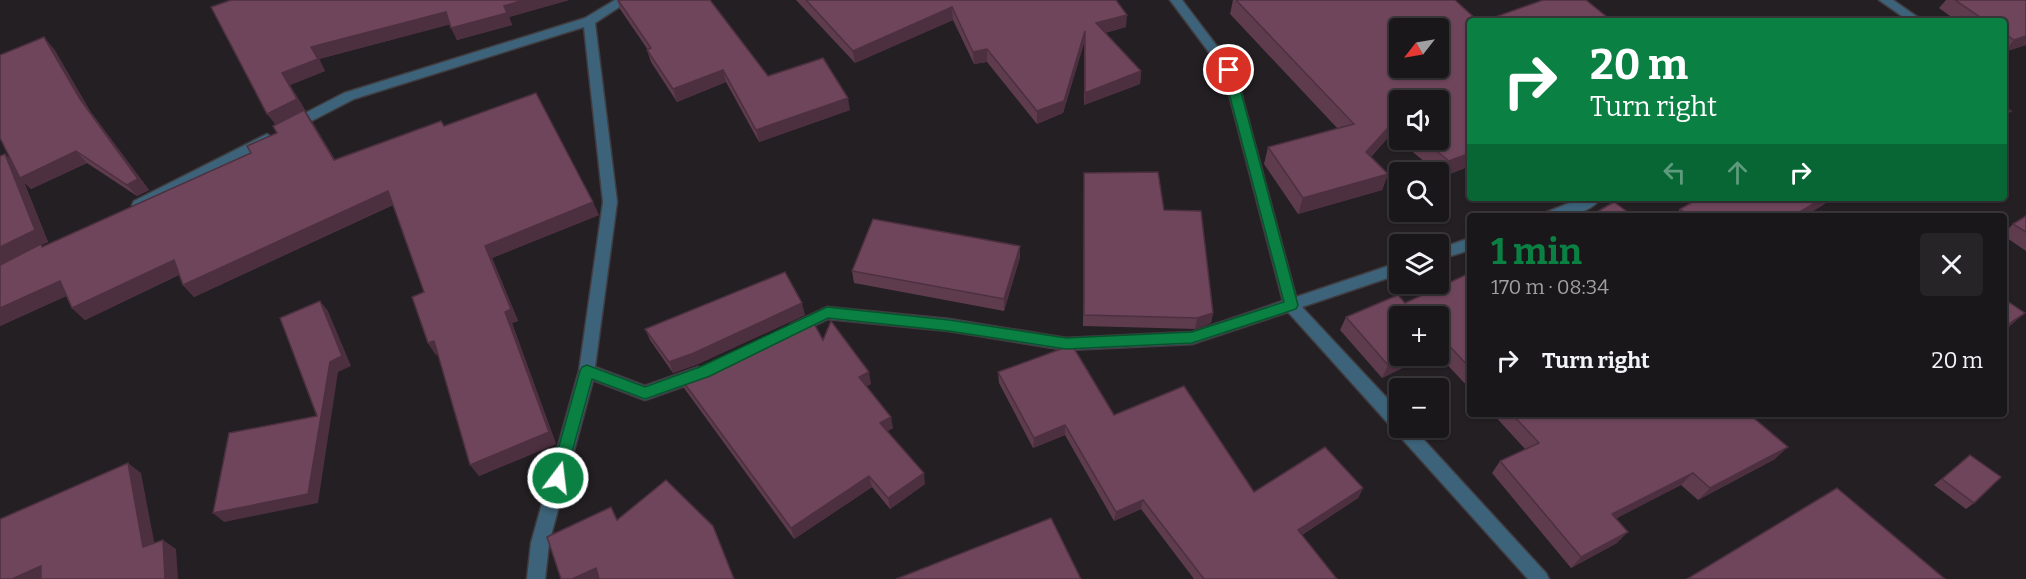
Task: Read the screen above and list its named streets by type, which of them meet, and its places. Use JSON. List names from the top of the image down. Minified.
{"north":"bottom left","page":{"map_buttons":["+","−"],"turn":["20 m","Turn right"],"heading":["1 min","170 m · 08:34"],"list":[{"name":"Turn right","value":"20 m"}]}}
